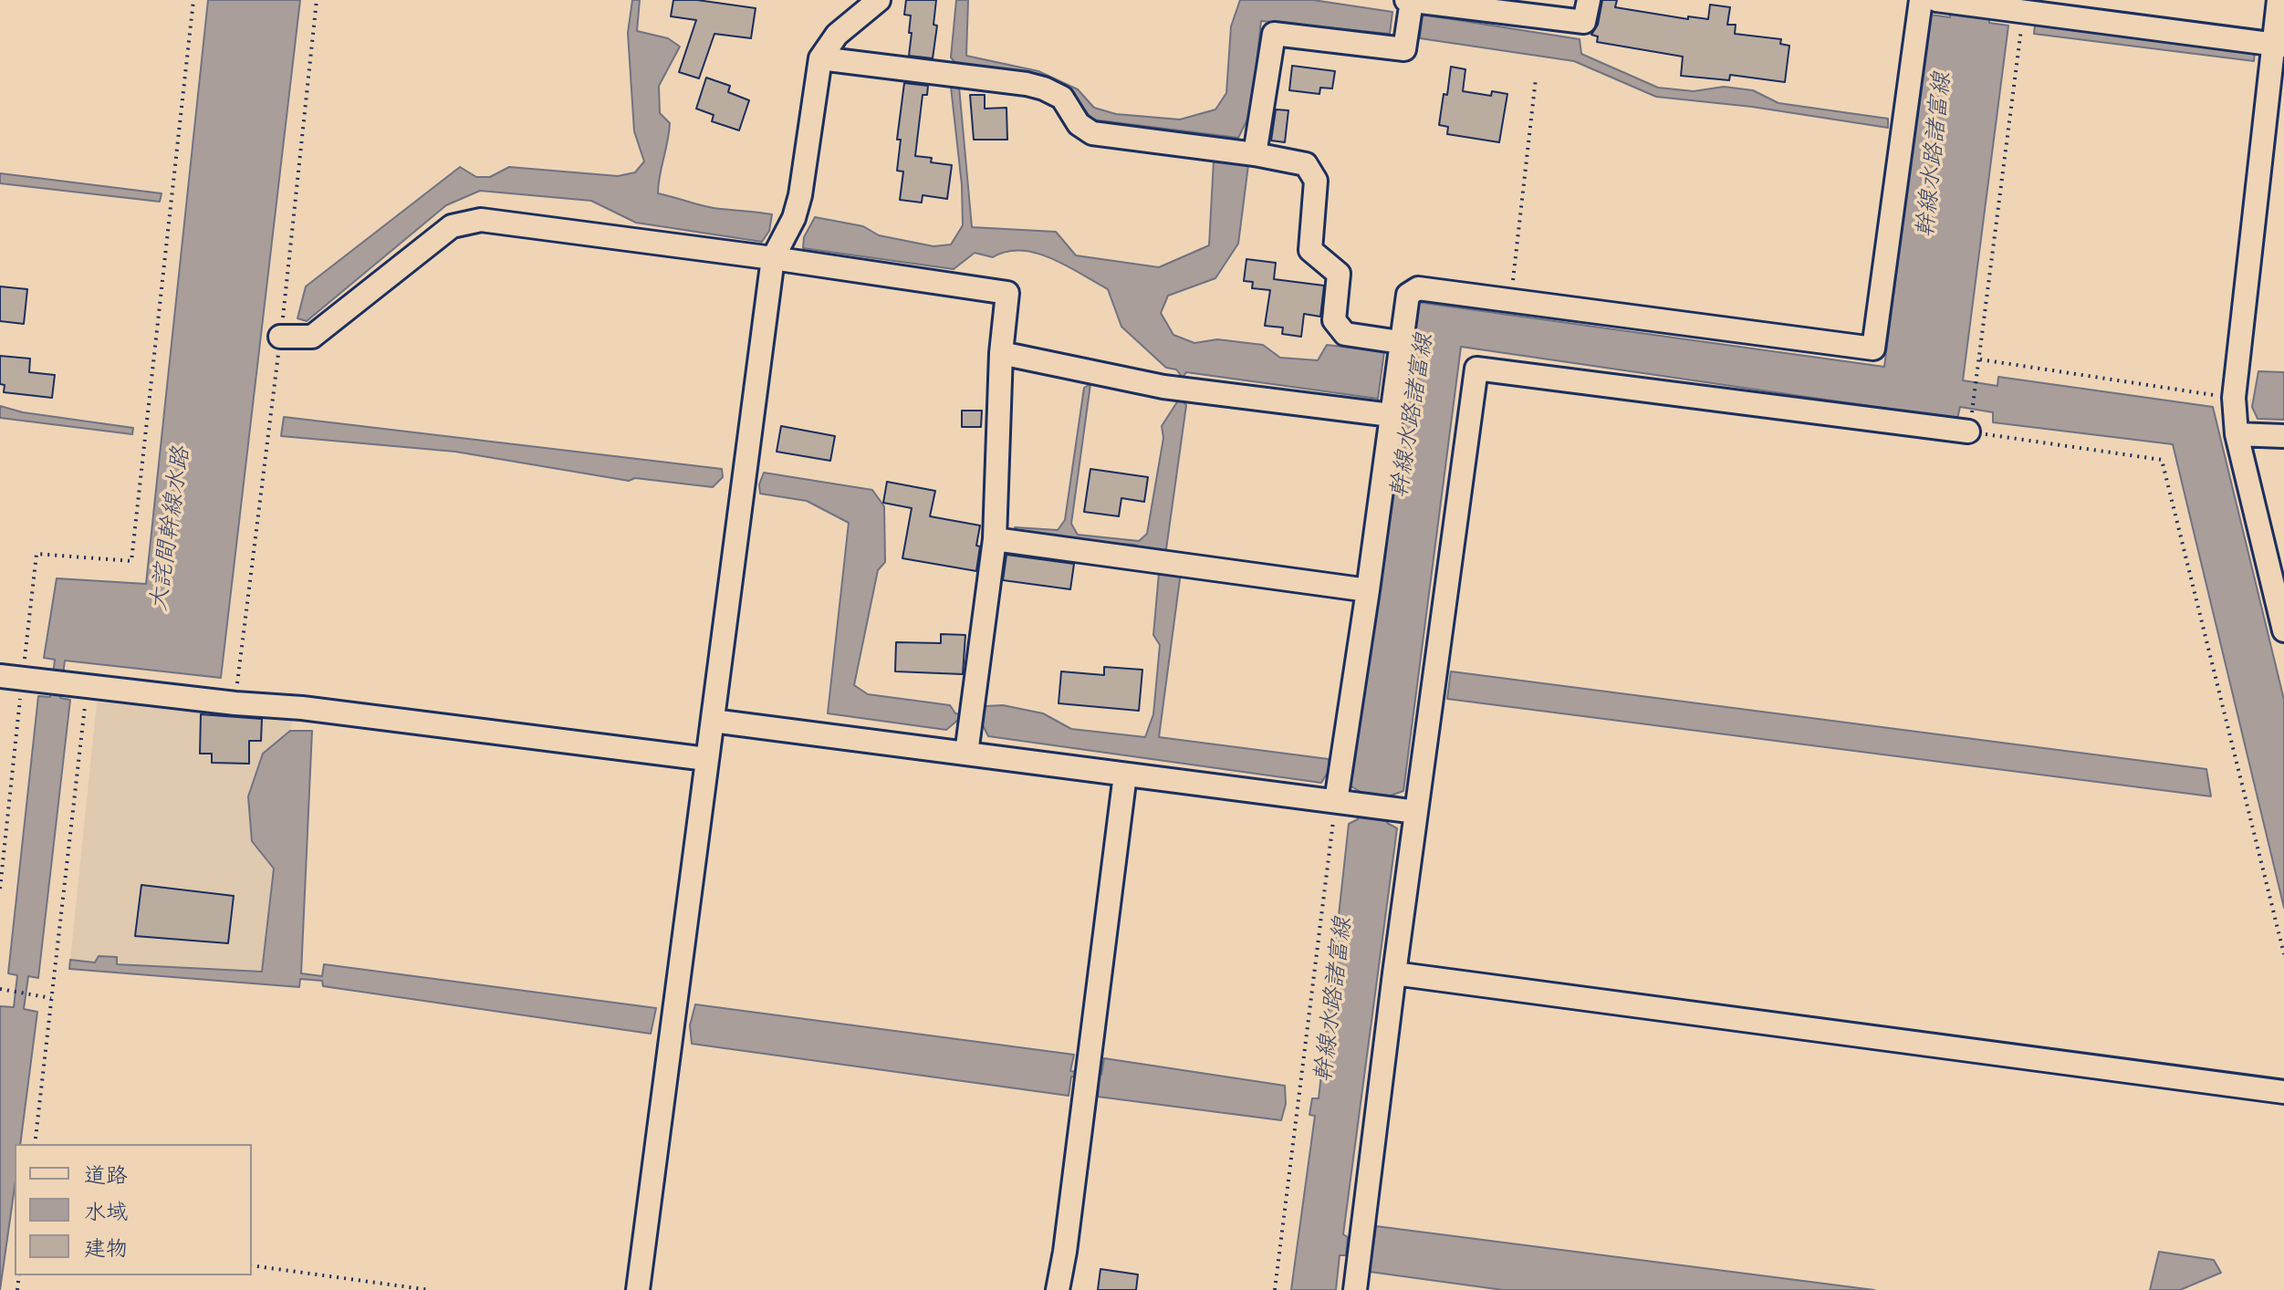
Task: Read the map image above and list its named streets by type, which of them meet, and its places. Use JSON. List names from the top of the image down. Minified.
{"water":["幹線水路諸富線","大詫間幹線水路"],"legend":["道路","水域","建物"]}
